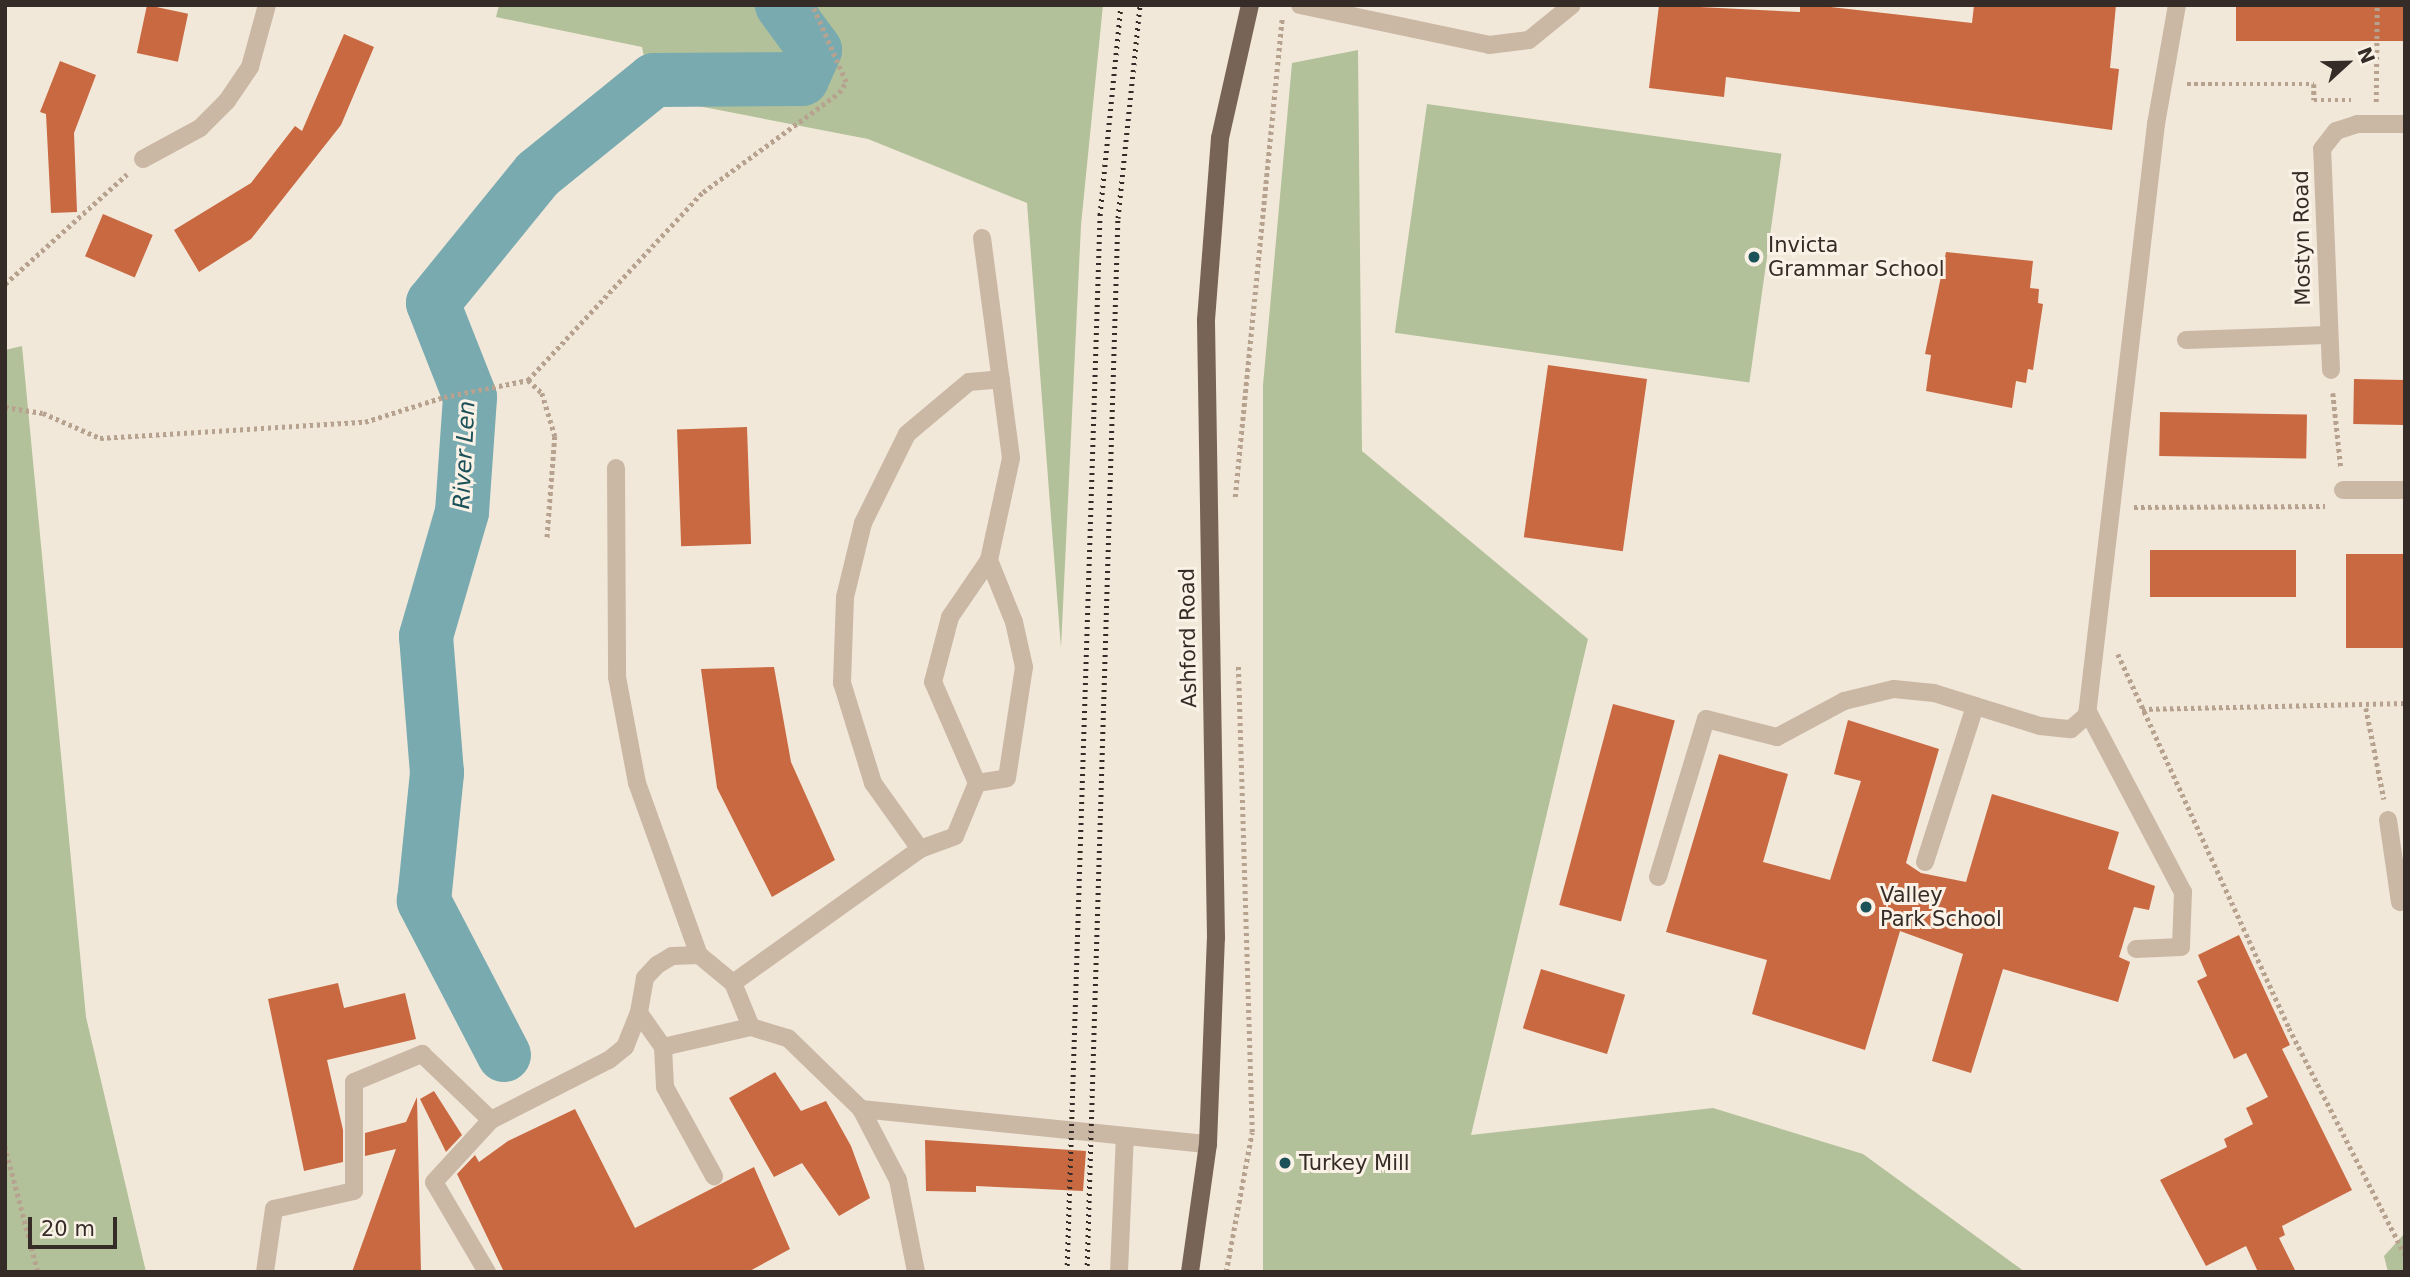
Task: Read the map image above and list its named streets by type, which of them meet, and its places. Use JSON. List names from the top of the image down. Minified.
{"streets":{"main road":["Ashford Road"],"street":["Mostyn Road"]},"water":["River Len"],"places":["Invicta Grammar School","Valley Park School","Turkey Mill"],"scale_bar":"20 m","north":"right"}
